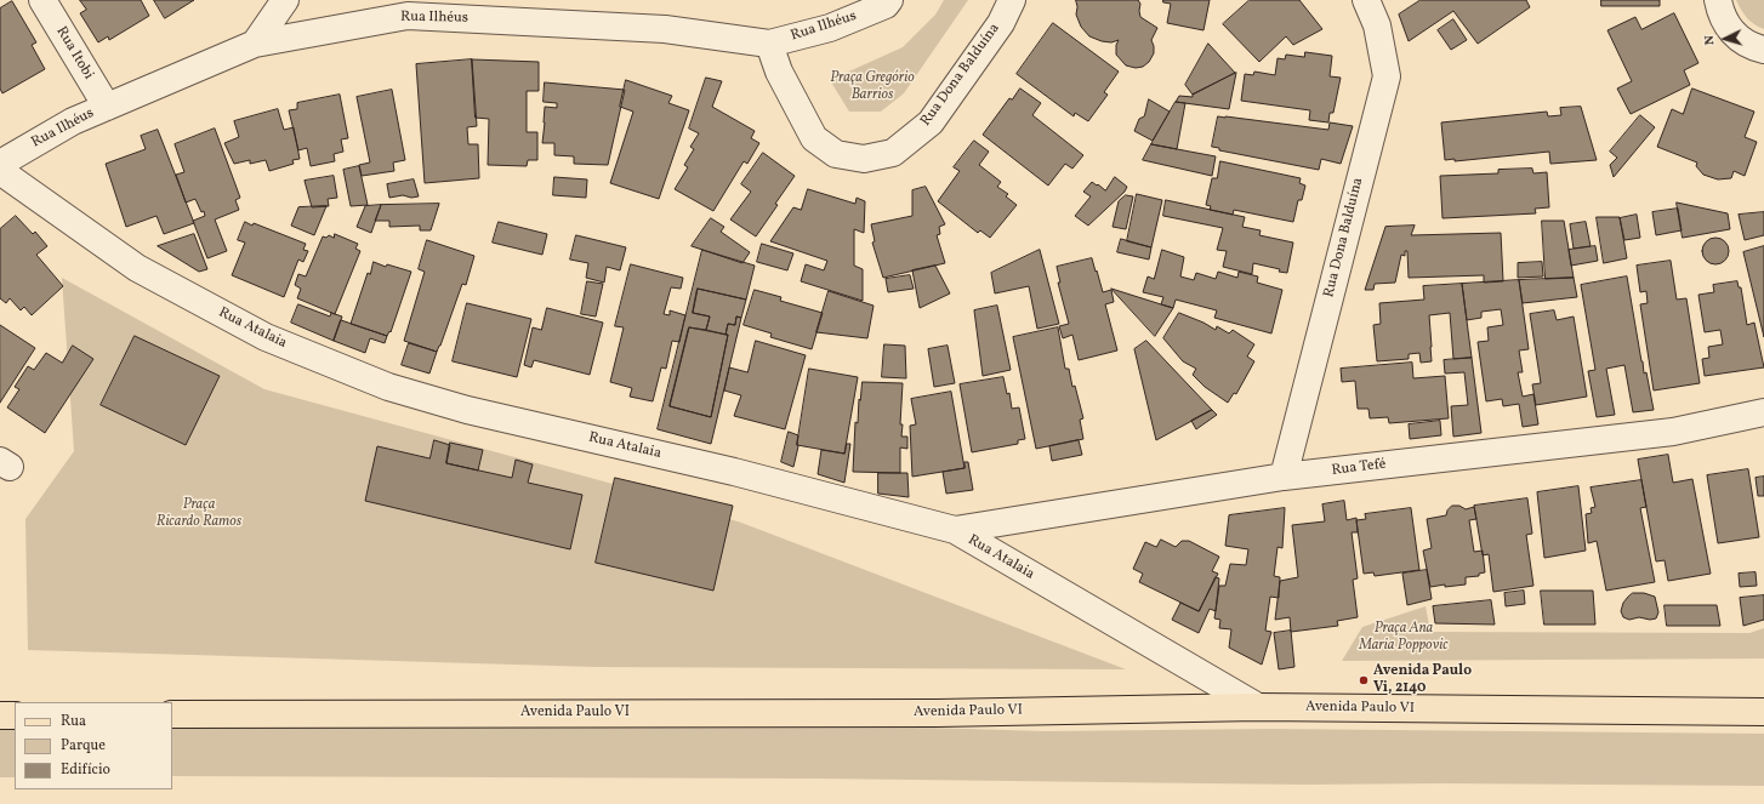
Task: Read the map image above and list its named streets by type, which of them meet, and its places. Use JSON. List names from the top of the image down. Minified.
{"streets":{"main road":["Avenida Paulo VI"],"street":["Rua Ilhéus","Rua Itobi","Rua Dona Balduína","Rua Atalaia","Rua Tefé"]},"crossings":[["Rua Ilhéus","Rua Itobi"],["Rua Ilhéus","Rua Dona Balduína"],["Rua Dona Balduína","Rua Tefé"],["Rua Atalaia","Rua Tefé"],["Rua Atalaia","Avenida Paulo VI"]],"parks":["Praça Gregório Barrios","Praça Ricardo Ramos","Praça Ana Maria Poppovic"],"places":["Avenida Paulo Vi, 2140"],"legend":["Rua","Parque","Edifício"],"north":"left"}
